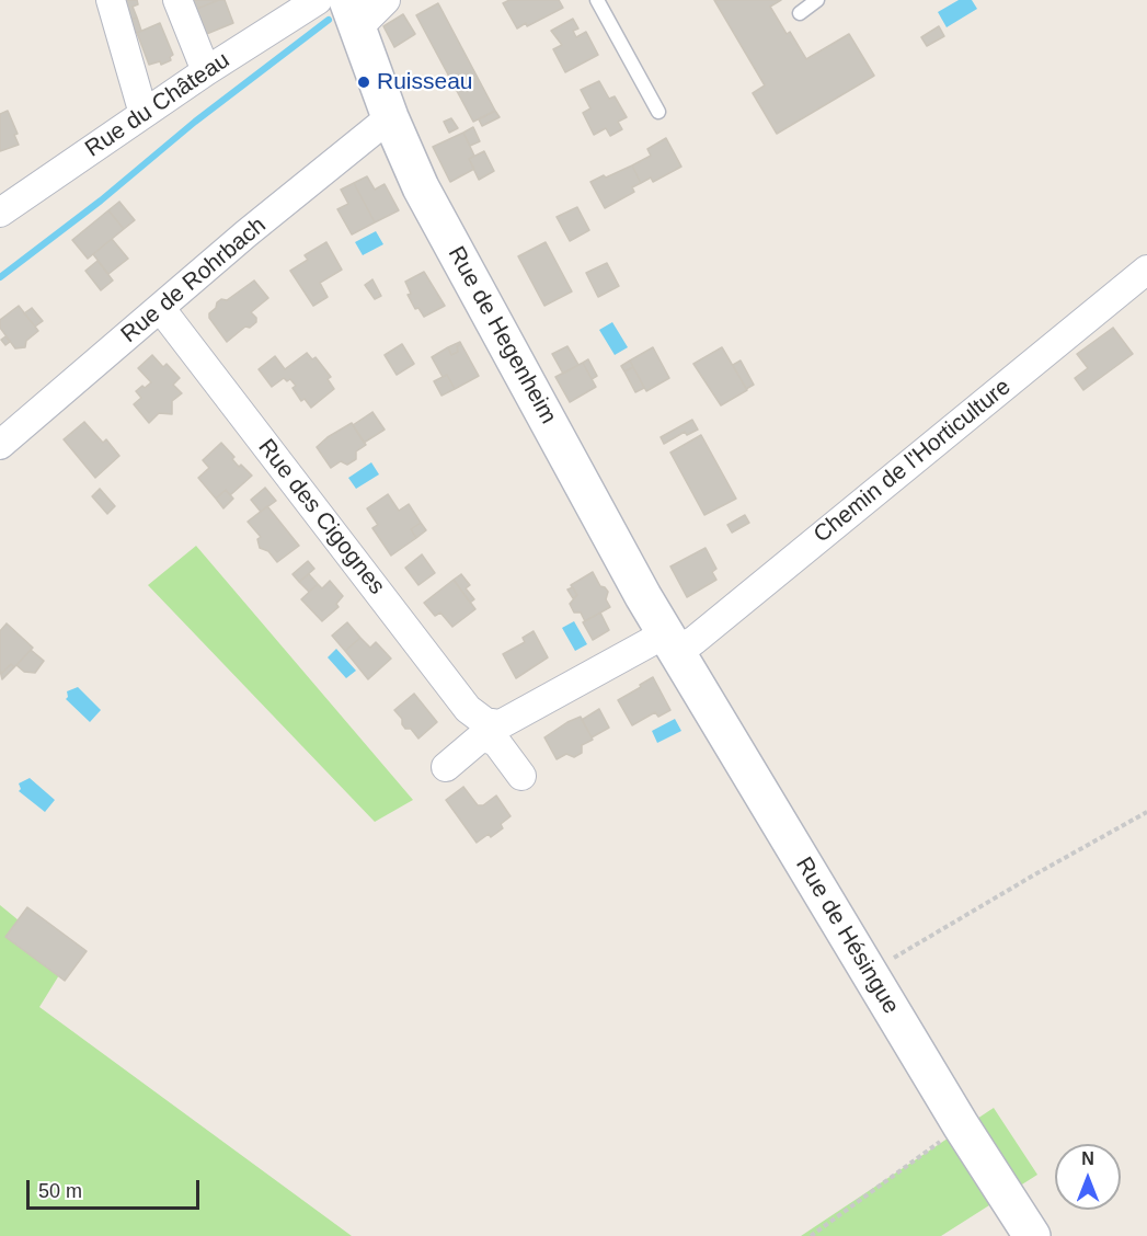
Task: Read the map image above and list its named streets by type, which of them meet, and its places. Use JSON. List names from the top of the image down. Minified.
{"streets":{"main road":["Rue de Hegenheim","Rue de Hésingue"],"street":["Rue du Château","Rue de Rohrbach","Chemin de l'Horticulture","Rue des Cigognes"]},"crossings":[["Rue de Rohrbach","Rue de Hegenheim"],["Rue de Rohrbach","Rue des Cigognes"],["Rue de Hegenheim","Chemin de l'Horticulture"],["Rue de Hegenheim","Rue de Hésingue"],["Chemin de l'Horticulture","Rue de Hésingue"]],"places":["Ruisseau"],"scale_bar":"50 m","north":"top"}
